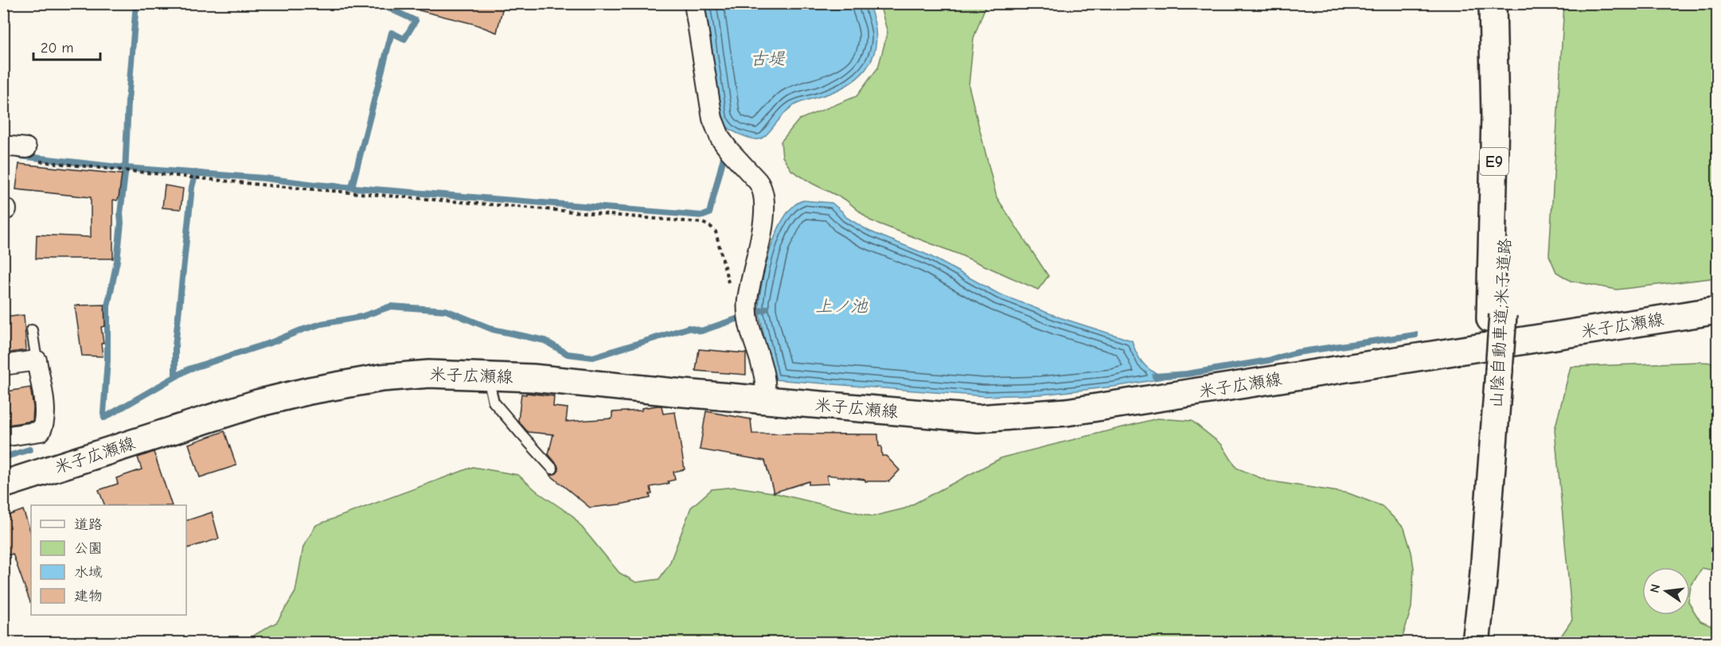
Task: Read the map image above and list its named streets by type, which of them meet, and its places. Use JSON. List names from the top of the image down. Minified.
{"streets":{"main road":["E9","山陰自動車道;米子道路","米子広瀬線"]},"water":["古堤","上ノ池"],"legend":["道路","公園","水域","建物"],"scale_bar":"20 m","north":"left"}
